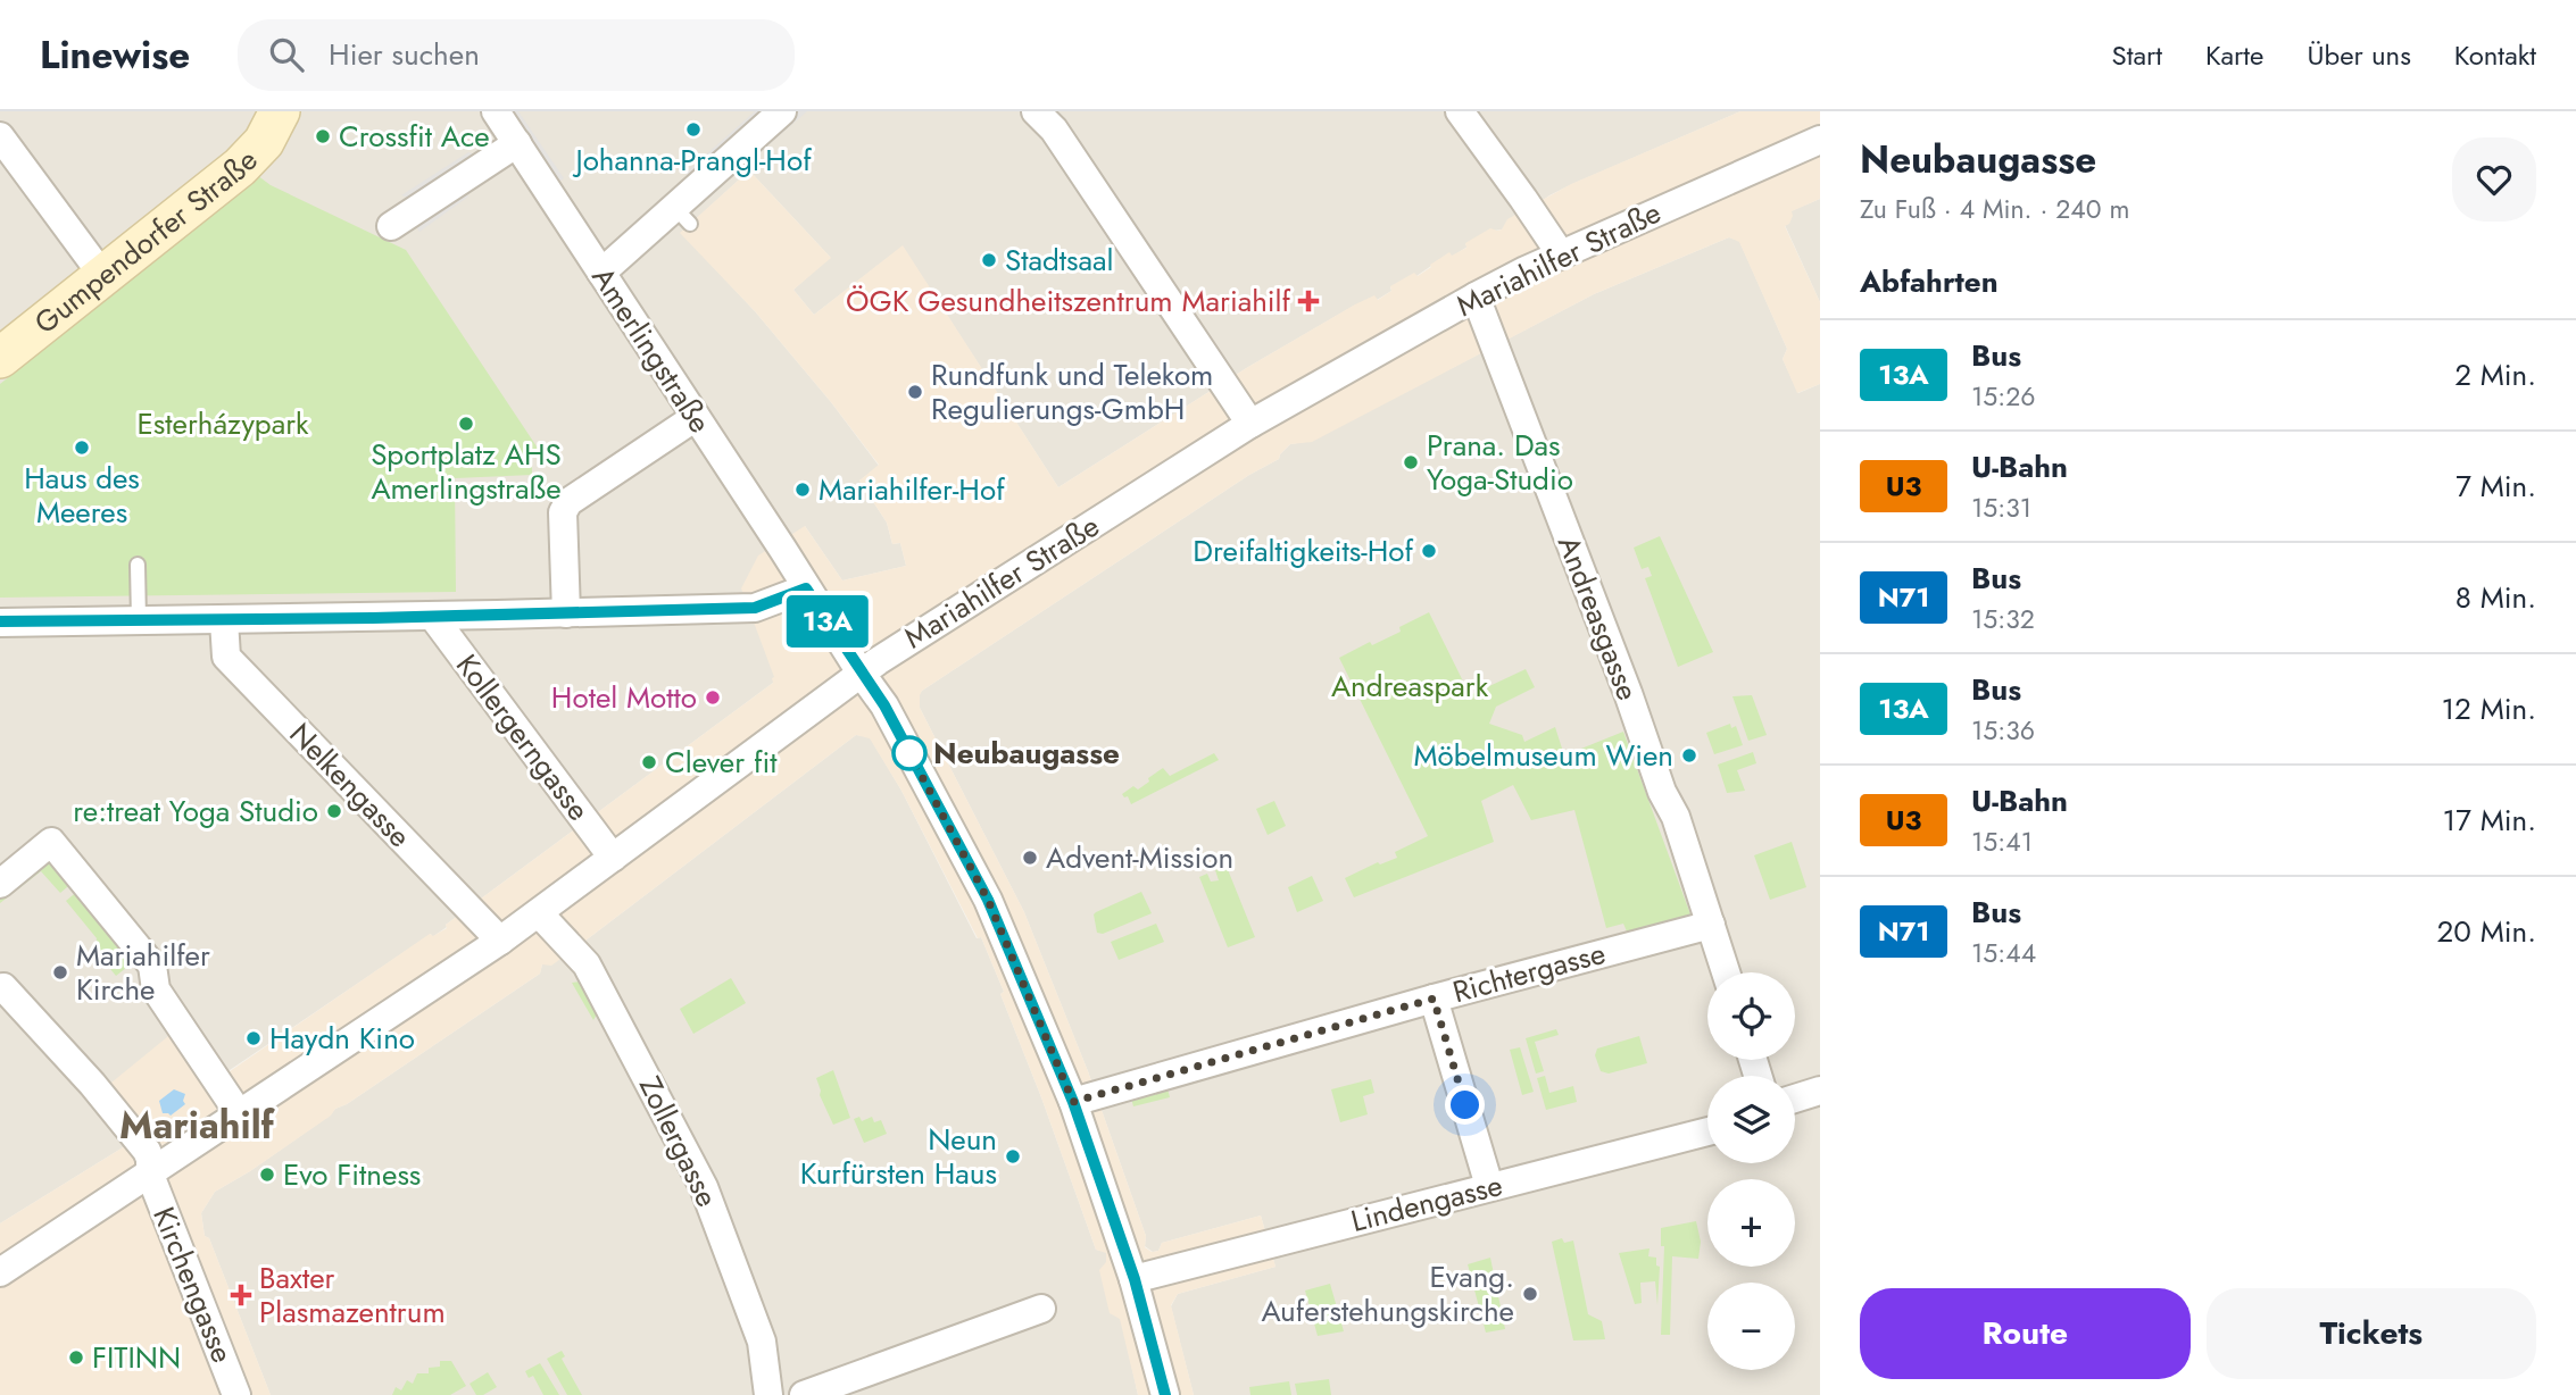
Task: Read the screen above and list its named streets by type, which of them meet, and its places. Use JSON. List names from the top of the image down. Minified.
{"streets":{"street":["Gumpendorfer Straße","Mariahilfer Straße","Amerlingstraße","Andreasgasse","Kollergerngasse","Nelkengasse","Richtergasse","Zollergasse","Lindengasse","Kirchengasse"]},"crossings":[["Mariahilfer Straße","Amerlingstraße"],["Mariahilfer Straße","Andreasgasse"],["Mariahilfer Straße","Kollergerngasse"],["Mariahilfer Straße","Nelkengasse"],["Mariahilfer Straße","Zollergasse"],["Mariahilfer Straße","Kirchengasse"],["Andreasgasse","Richtergasse"]],"districts":["Mariahilf"],"parks":["Esterházypark","Andreaspark"],"places":{"other":["Johanna-Prangl-Hof","Crossfit Ace","Stadtsaal","Rundfunk und Telekom Regulierungs-GmbH","Sportplatz AHS Amerlingstraße","Haus des Meeres","Prana. Das Yoga-Studio","Mariahilfer-Hof","Dreifaltigkeits-Hof","Hotel Motto","Neubaugasse","Möbelmuseum Wien","Clever fit","re:treat Yoga Studio","Advent-Mission","Mariahilfer Kirche","Haydn Kino","Neun Kurfürsten Haus","Evo Fitness","Evang. Auferstehungskirche","FITINN"],"health":["ÖGK Gesundheitszentrum Mariahilf","Baxter Plasmazentrum"]},"lines":["bus line 13A"],"page":{"header":"Linewise","search":"Hier suchen","nav":["Start","Karte","Über uns","Kontakt"],"on_map":"13A","heading":[["Neubaugasse","Zu Fuß · 4 Min. · 240 m"],"Abfahrten"],"list":[{"mark":"13A","name":"Bus","note":"15:26","value":"2 Min."},{"mark":"U3","name":"U-Bahn","note":"15:31","value":"7 Min."},{"mark":"N71","name":"Bus","note":"15:32","value":"8 Min."},{"mark":"13A","name":"Bus","note":"15:36","value":"12 Min."},{"mark":"U3","name":"U-Bahn","note":"15:41","value":"17 Min."},{"mark":"N71","name":"Bus","note":"15:44","value":"20 Min."}],"map_buttons":["+","−"],"buttons":["Route","Tickets"]}}
